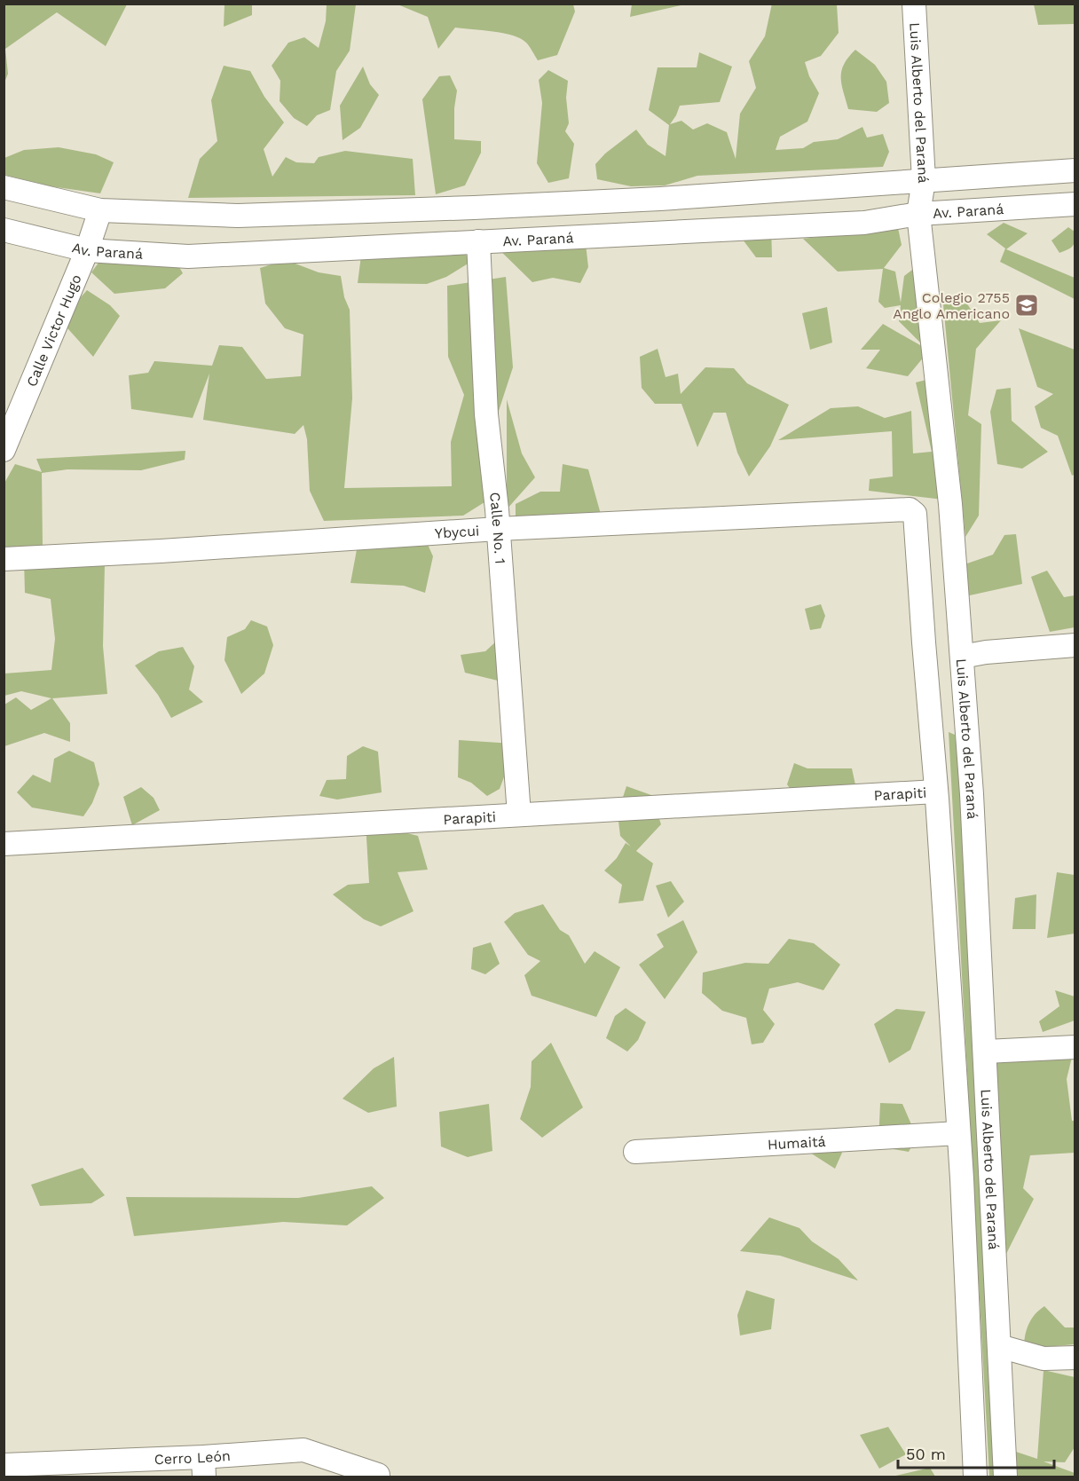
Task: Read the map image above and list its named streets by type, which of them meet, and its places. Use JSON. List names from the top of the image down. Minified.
{"streets":{"street":["Luis Alberto del Paraná","Av. Paraná","Calle Victor Hugo","Calle No. 1","Ybycui","Parapiti","Humaitá","Cerro León"]},"crossings":[["Luis Alberto del Paraná","Av. Paraná"],["Av. Paraná","Calle Victor Hugo"],["Av. Paraná","Calle No. 1"],["Calle No. 1","Ybycui"],["Calle No. 1","Parapiti"]],"places":{"school or university":["Colegio 2755 Anglo Americano"]},"scale_bar":"50 m"}
